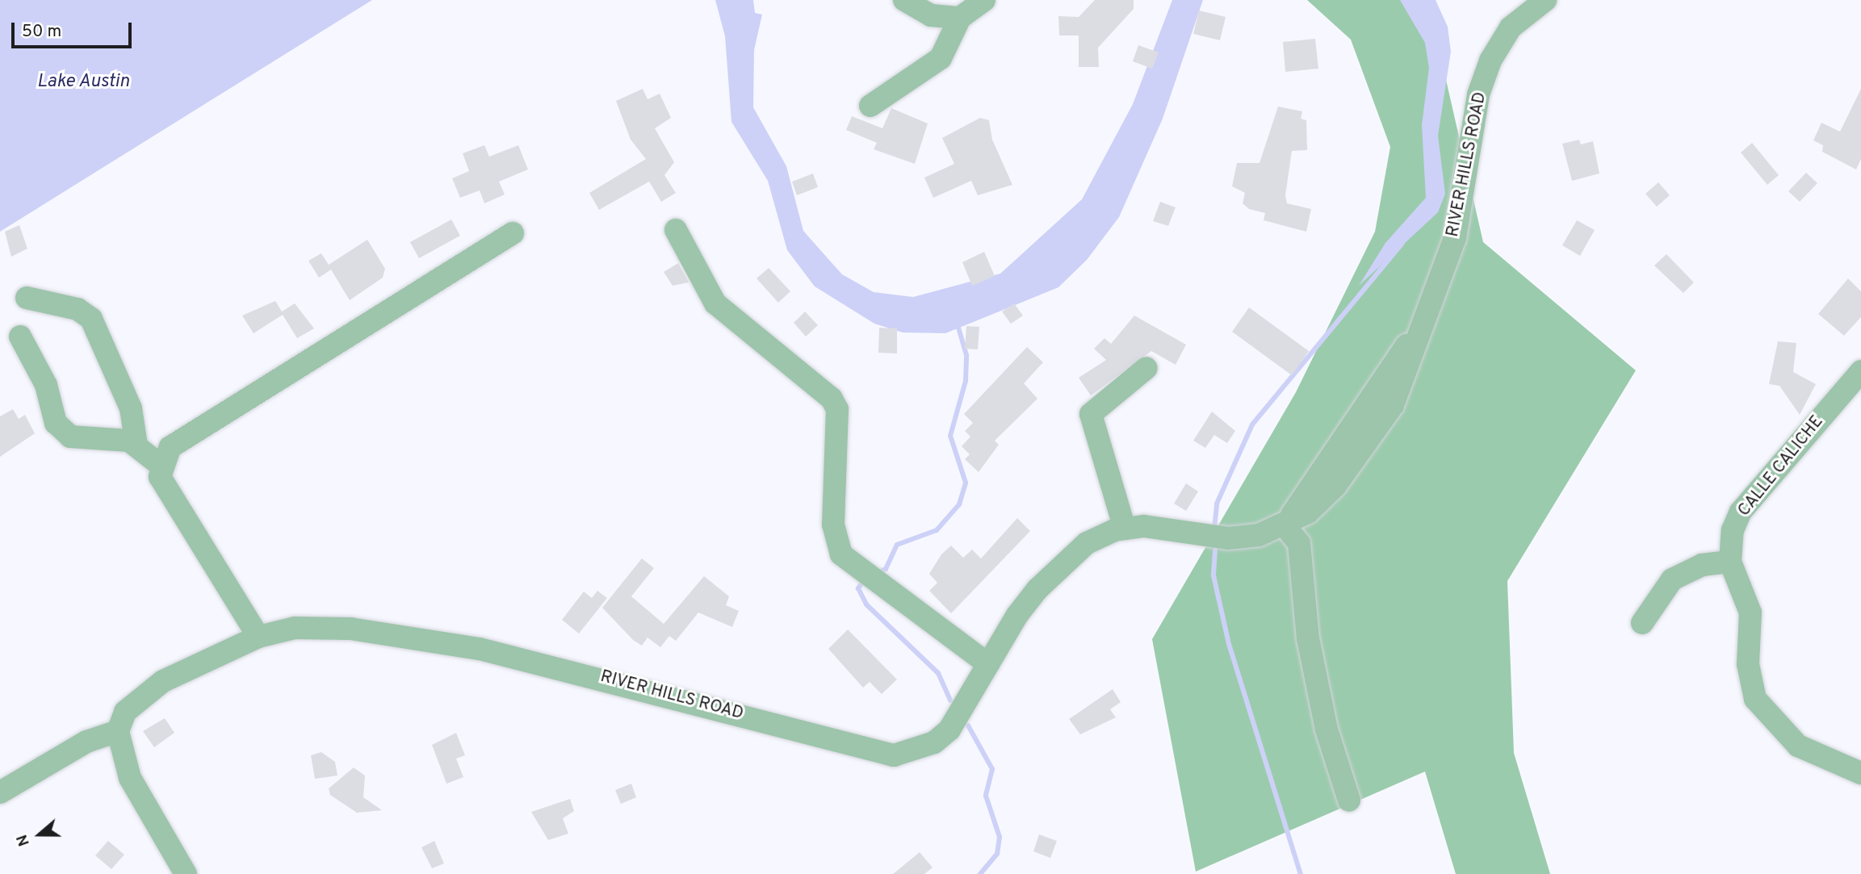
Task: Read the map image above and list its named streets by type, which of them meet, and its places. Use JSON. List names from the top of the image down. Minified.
{"streets":{"street":["RIVER HILLS ROAD","CALLE CALICHE"]},"water":["Lake Austin"],"scale_bar":"50 m","north":"left"}
